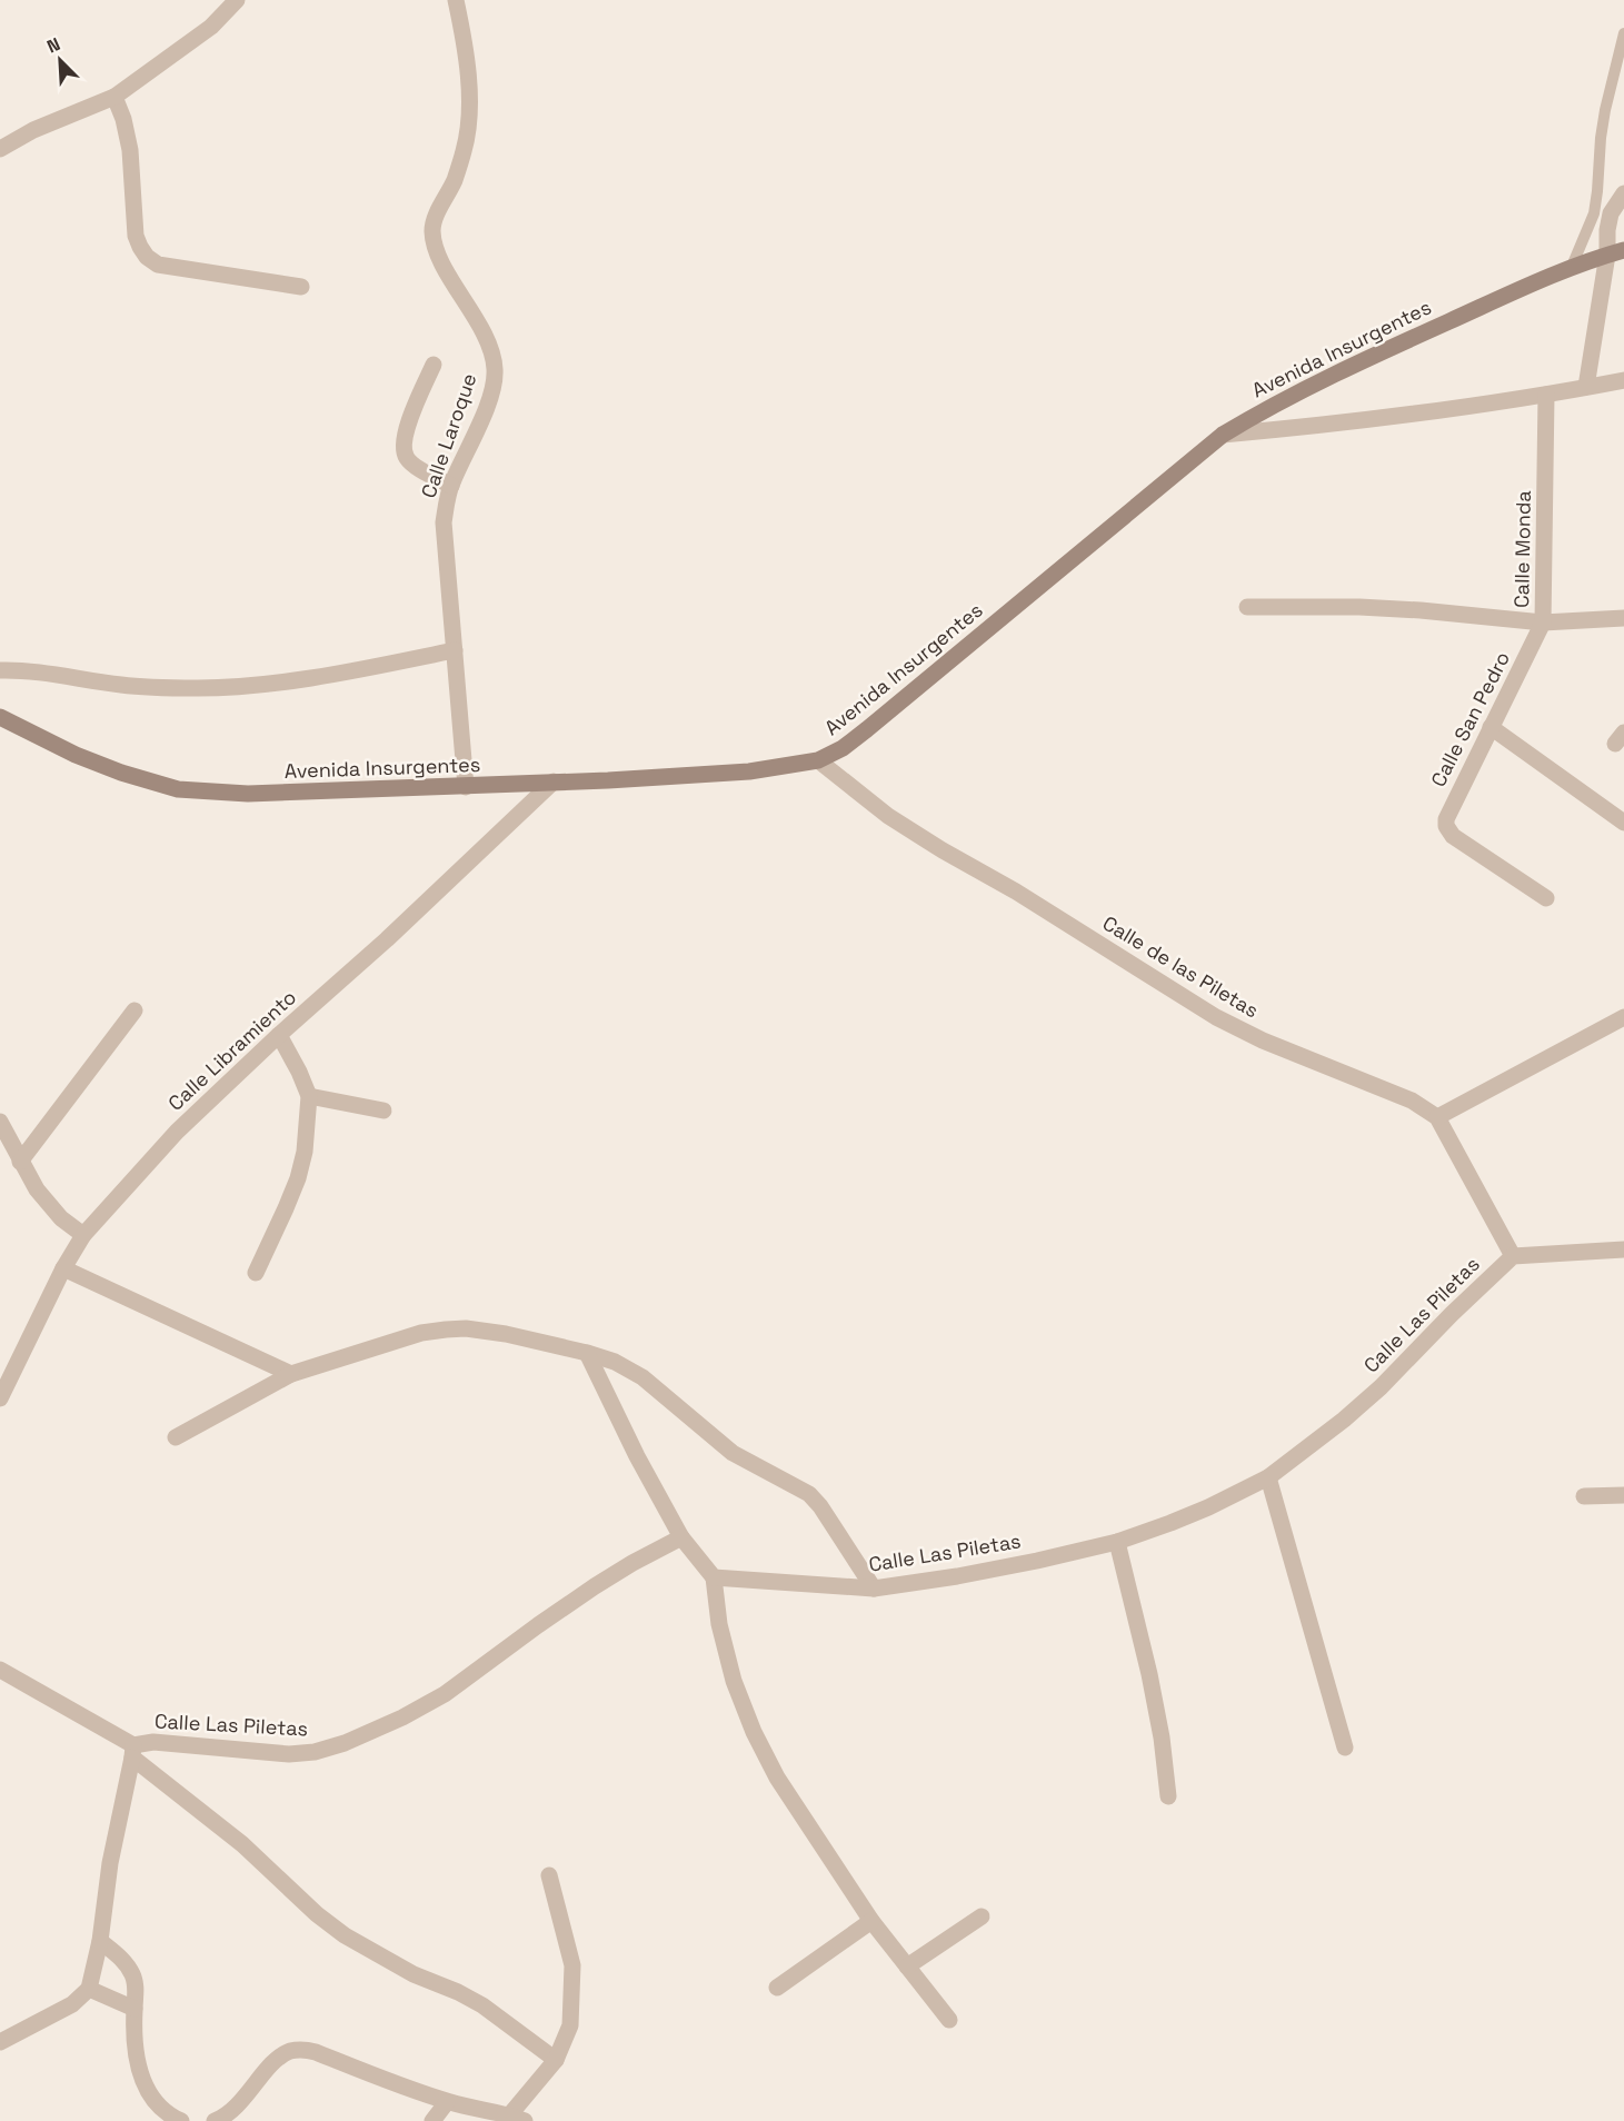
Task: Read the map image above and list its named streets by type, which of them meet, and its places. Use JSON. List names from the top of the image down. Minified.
{"streets":{"main road":["Avenida Insurgentes"],"street":["Calle Laroque","Calle Monda","Calle San Pedro","Calle de las Piletas","Calle Libramiento","Calle Las Piletas"]},"crossings":[["Avenida Insurgentes","Calle Laroque"],["Avenida Insurgentes","Calle de las Piletas"],["Avenida Insurgentes","Calle Libramiento"],["Calle Monda","Calle San Pedro"],["Calle de las Piletas","Calle Las Piletas"]],"north":"top left"}
